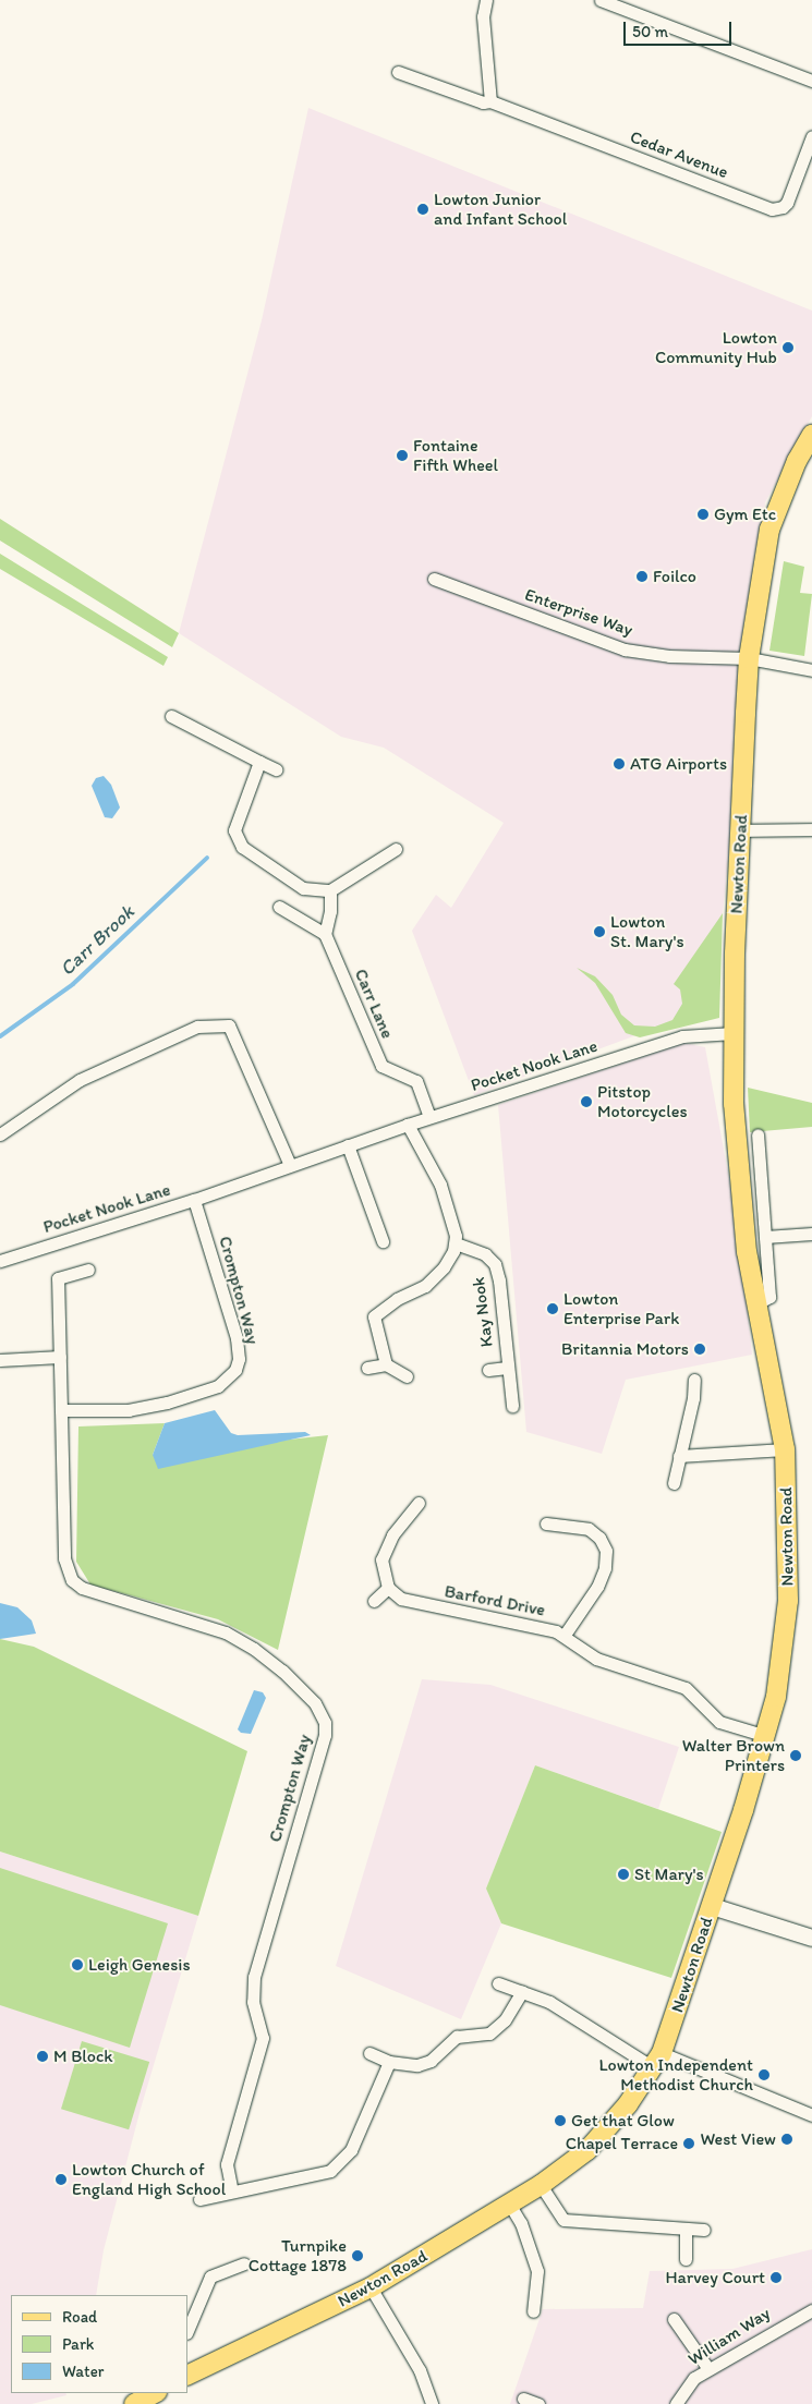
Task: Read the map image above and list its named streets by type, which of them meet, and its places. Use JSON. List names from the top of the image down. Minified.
{"streets":{"main road":["Newton Road"],"street":["Cedar Avenue","Enterprise Way","Carr Lane","Pocket Nook Lane","Crompton Way","Kay Nook","Barford Drive","William Way"]},"crossings":[["Enterprise Way","Newton Road"],["Newton Road","Pocket Nook Lane"],["Newton Road","Barford Drive"],["Carr Lane","Pocket Nook Lane"],["Pocket Nook Lane","Crompton Way"]],"water":["Carr Brook"],"places":["Lowton Junior and Infant School","Lowton Community Hub","Fontaine Fifth Wheel","Gym Etc","Foilco","ATG Airports","Lowton St. Mary's","Pitstop Motorcycles","Lowton Enterprise Park","Britannia Motors","Walter Brown Printers","St Mary's","Leigh Genesis","M Block","Lowton Independent Methodist Church","Get that Glow","West View","Chapel Terrace","Lowton Church of England High School","Turnpike Cottage 1878","Harvey Court"],"legend":["Road","Park","Water"],"scale_bar":"50 m"}
